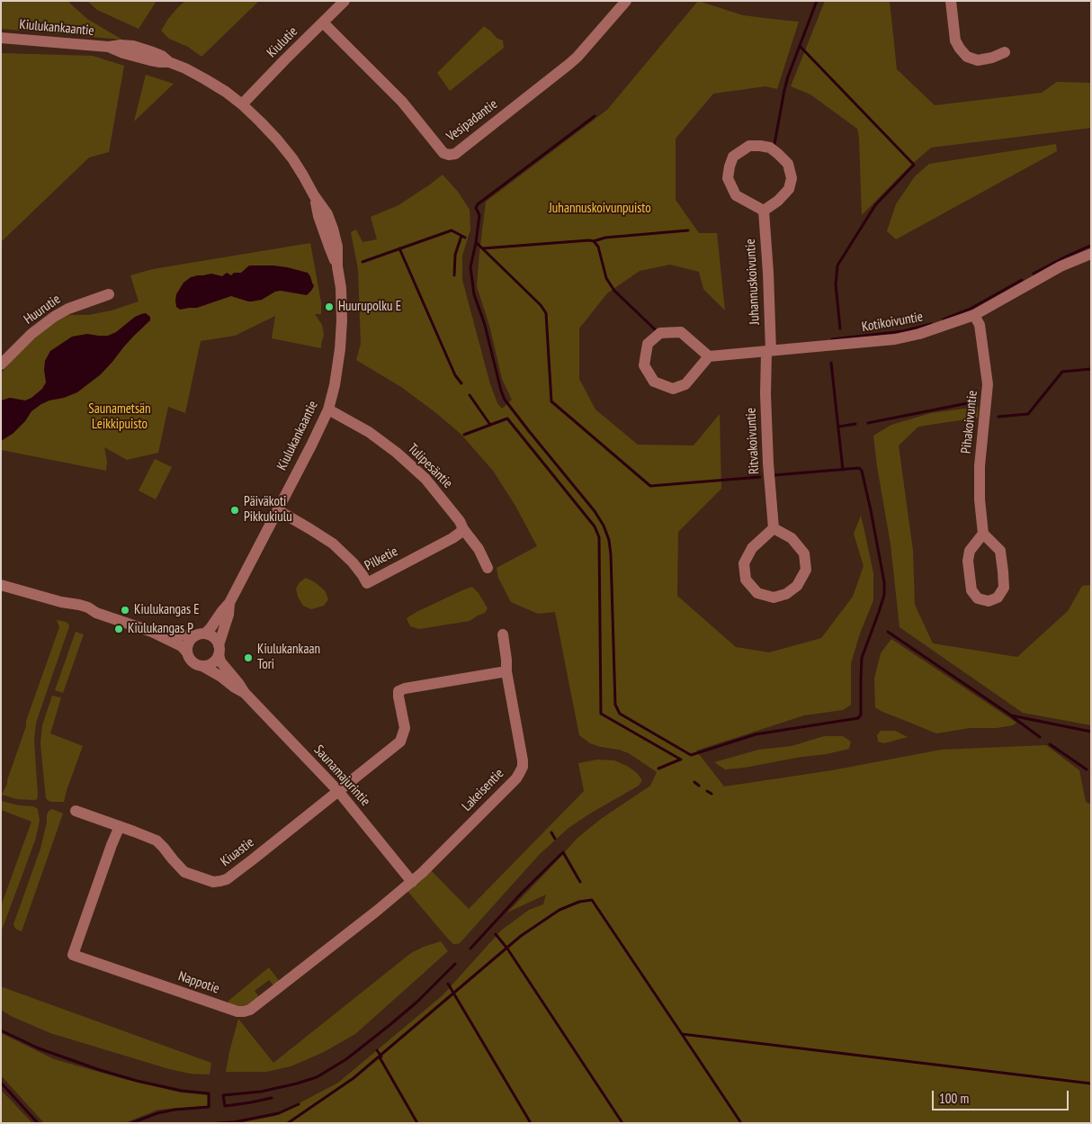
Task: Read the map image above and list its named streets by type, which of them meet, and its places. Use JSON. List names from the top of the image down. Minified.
{"streets":{"street":["Kiulukankaantie","Kiulutie","Vesipadantie","Juhannuskoivuntie","Huurutie","Kotikoivuntie","Pihakoivuntie","Ritvakoivuntie","Tulipesäntie","Pilketie","Saunamajurintie","Lakeisentie","Kiuastie","Nappotie"]},"crossings":[["Kiulukankaantie","Kiulutie"],["Kiulukankaantie","Tulipesäntie"],["Kiulukankaantie","Pilketie"],["Kiulukankaantie","Saunamajurintie"],["Kiulutie","Vesipadantie"],["Juhannuskoivuntie","Kotikoivuntie"],["Juhannuskoivuntie","Ritvakoivuntie"],["Kotikoivuntie","Pihakoivuntie"],["Kotikoivuntie","Ritvakoivuntie"],["Tulipesäntie","Pilketie"],["Saunamajurintie","Lakeisentie"],["Saunamajurintie","Kiuastie"],["Saunamajurintie","Nappotie"],["Lakeisentie","Nappotie"],["Kiuastie","Nappotie"]],"parks":["Juhannuskoivunpuisto","Saunametsän Leikkipuisto"],"places":["Huurupolku E","Päiväkoti Pikkukiulu","Kiulukangas E","Kiulukangas P","Kiulukankaan Tori"],"scale_bar":"100 m"}
